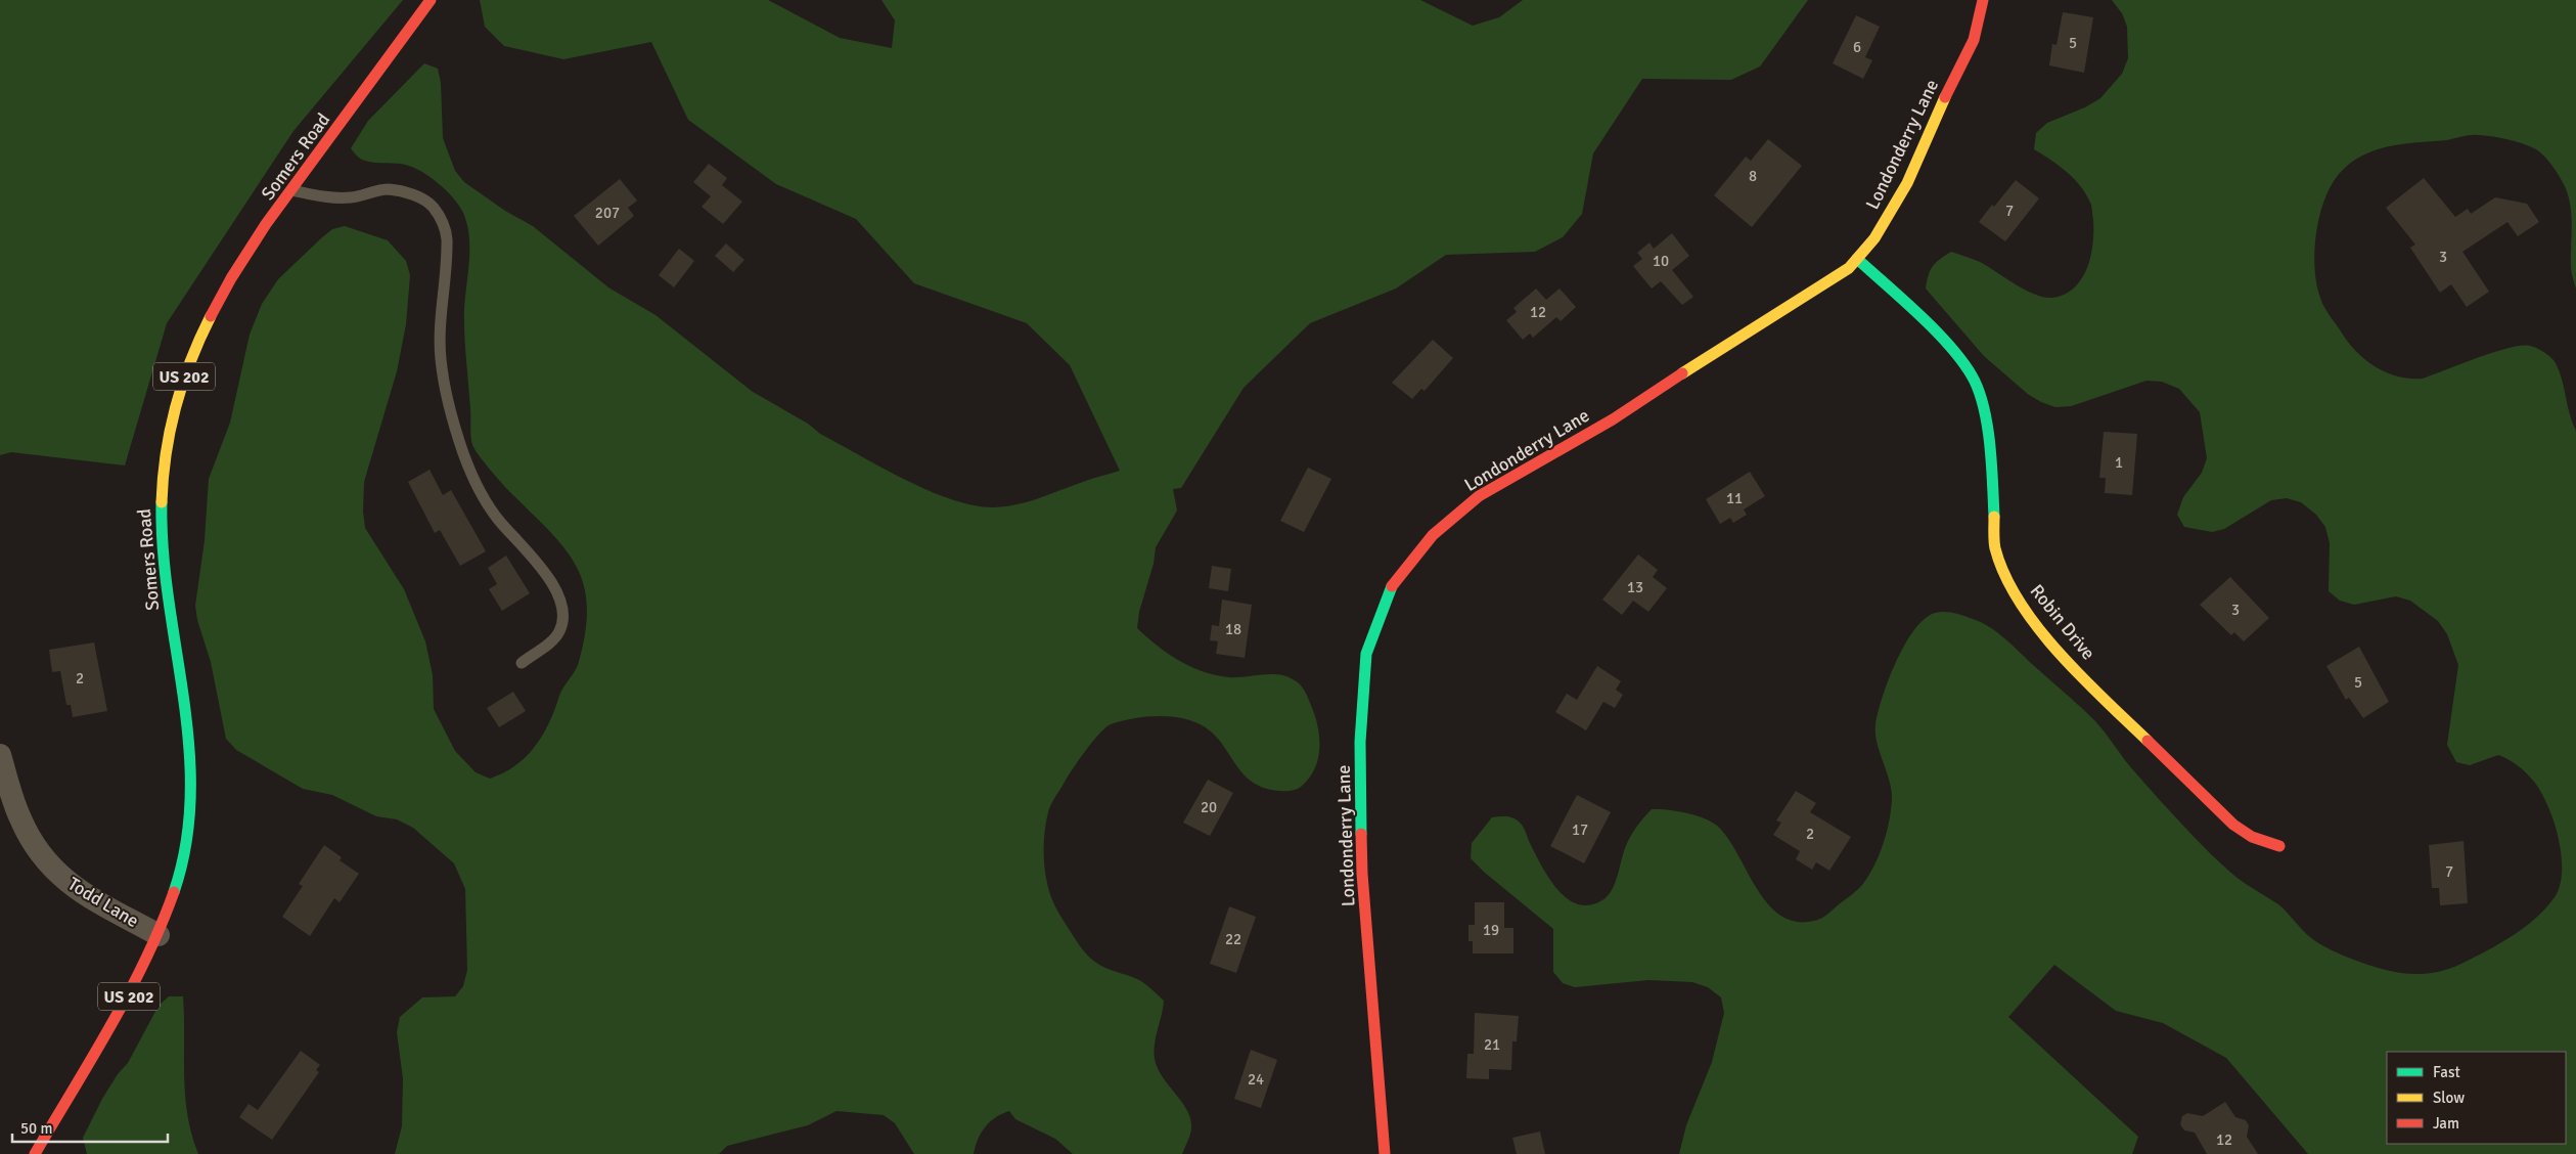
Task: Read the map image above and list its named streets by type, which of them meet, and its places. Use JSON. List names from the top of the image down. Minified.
{"streets":{"street":["Londonderry Lane","Somers Road","US 202","Robin Drive","Todd Lane"]},"crossings":[["Londonderry Lane","Robin Drive"],["Somers Road","Todd Lane"]],"house_numbers":["5","6","8","7","207","3","10","12","1","11","13","3","18","2","5","20","17","2","7","19","22","21","24","12"],"legend":["Fast","Slow","Jam"],"scale_bar":"50 m"}
